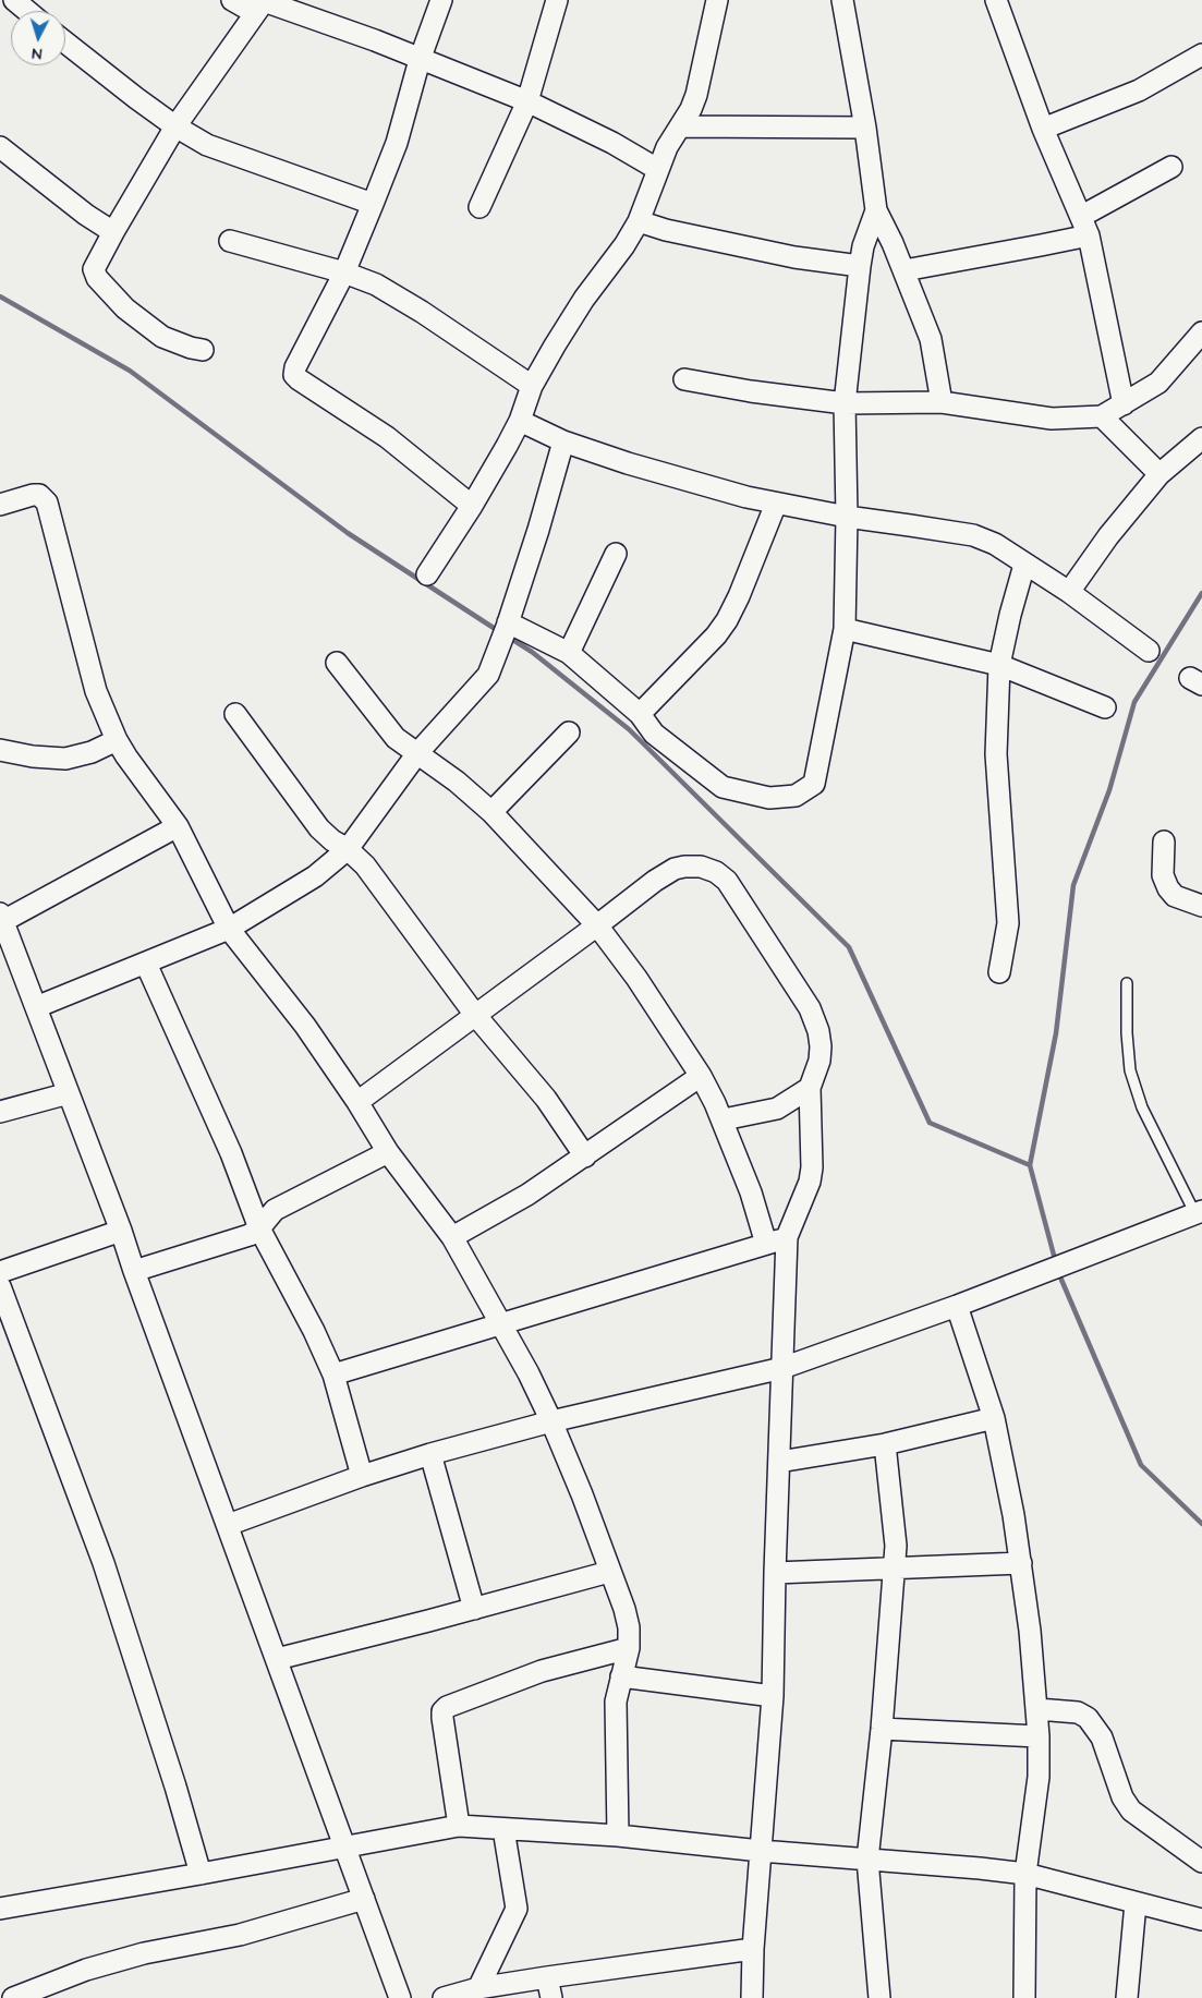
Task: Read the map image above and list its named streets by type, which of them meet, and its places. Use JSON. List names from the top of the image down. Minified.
{"north":"bottom"}
